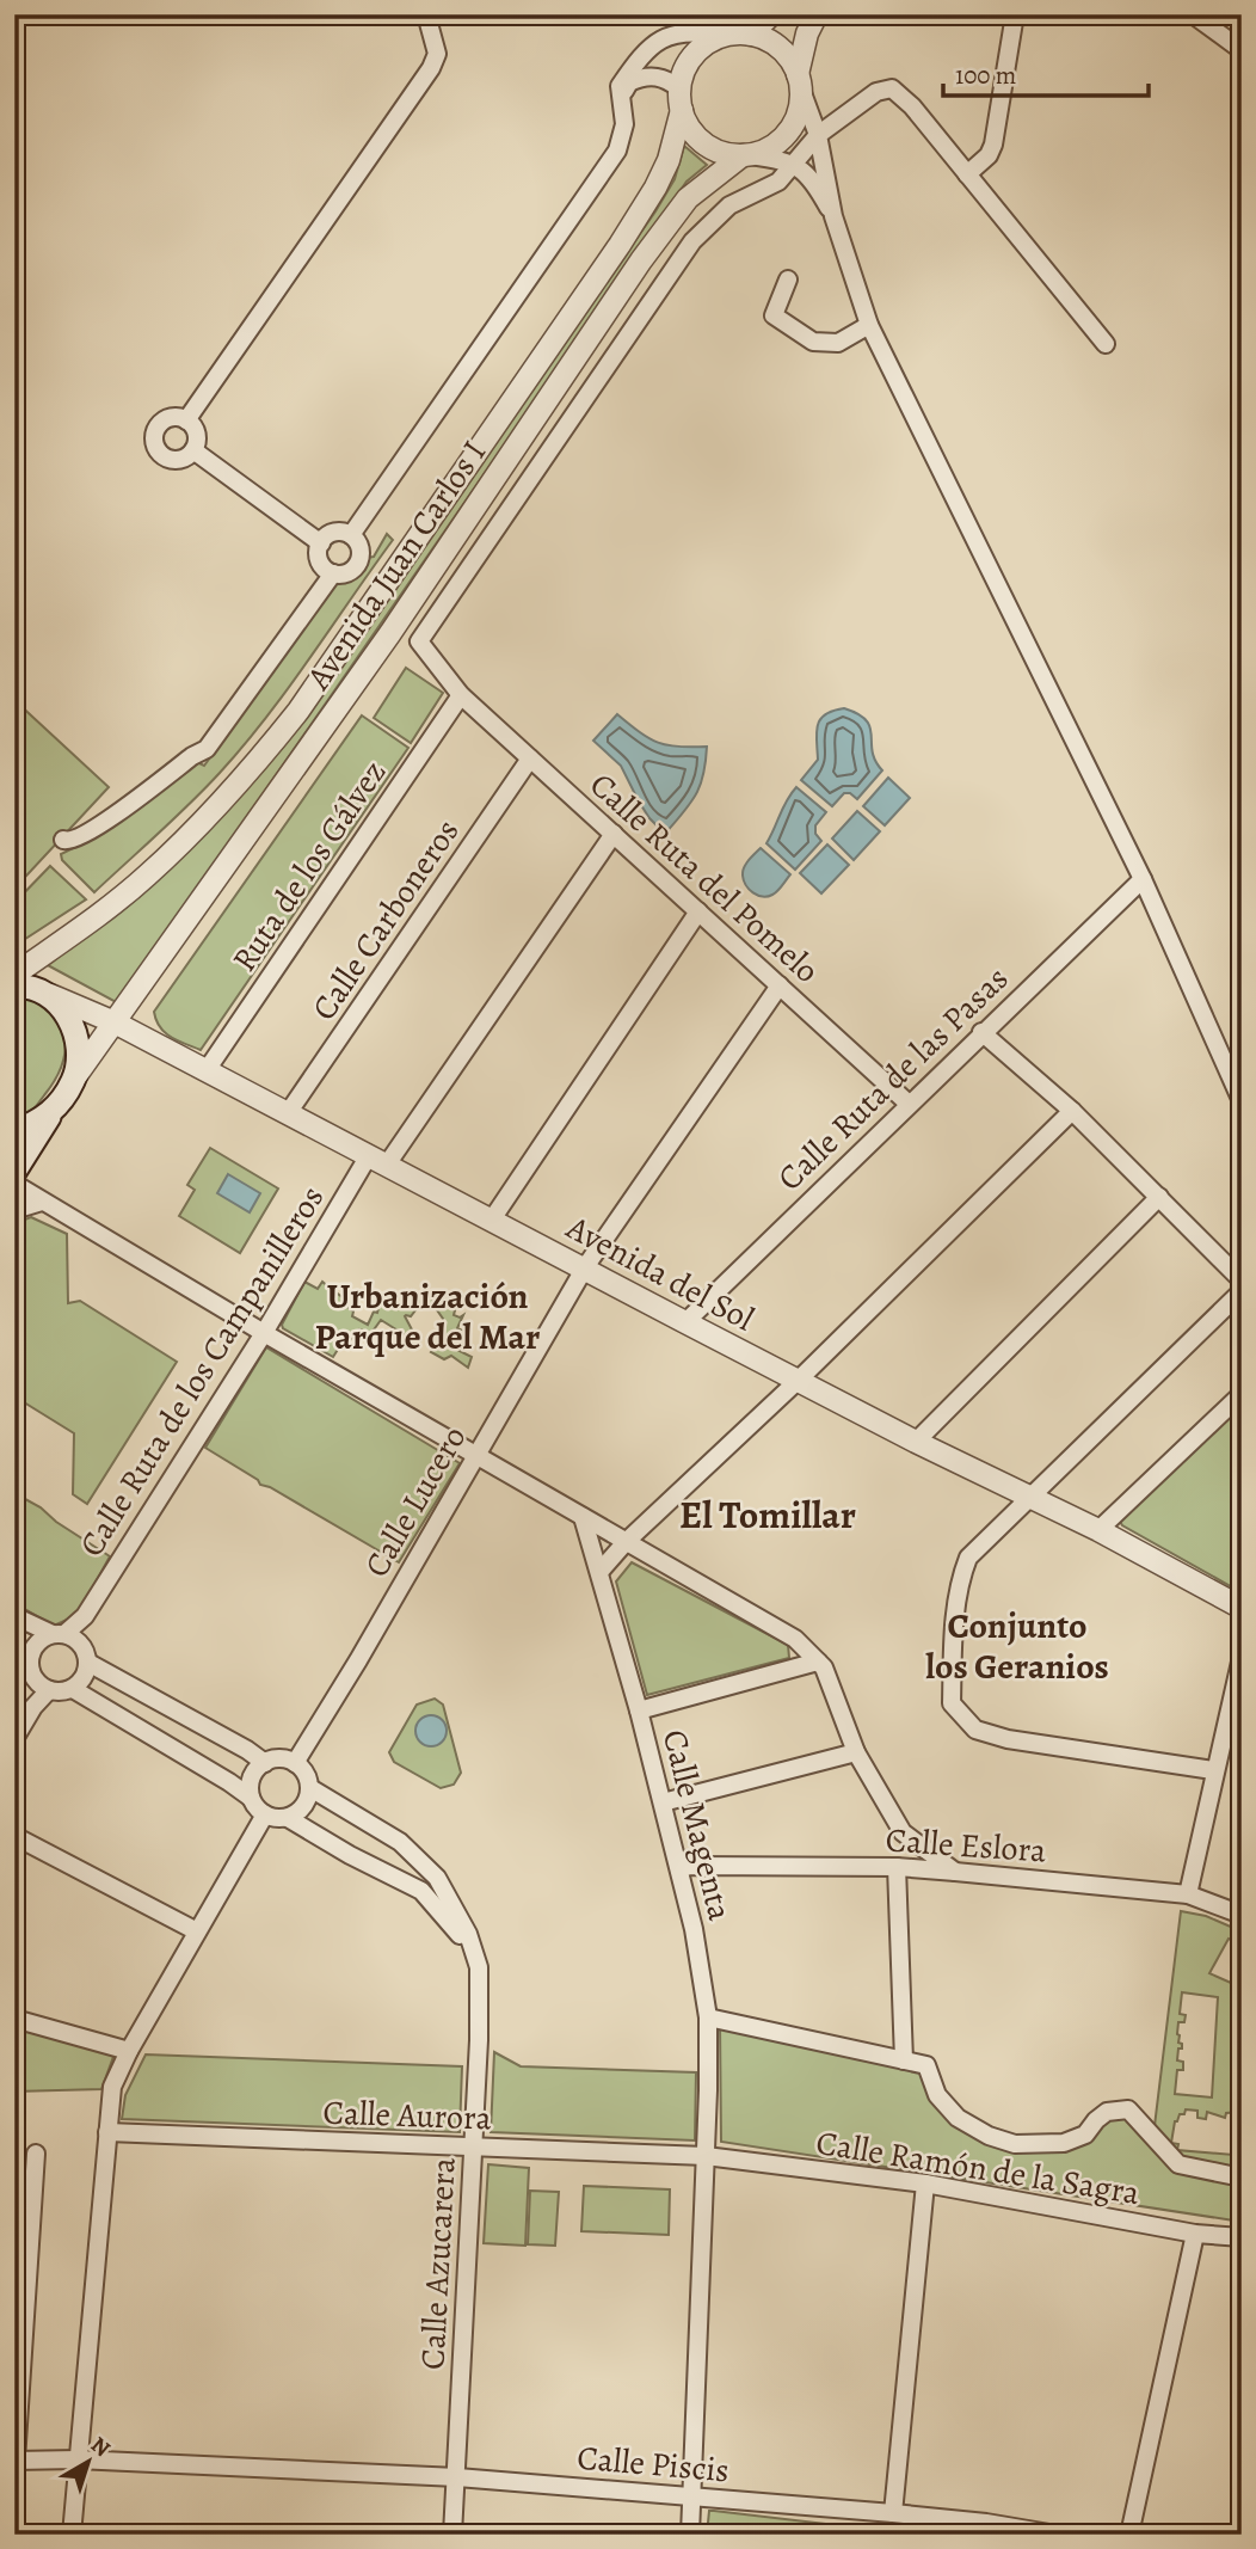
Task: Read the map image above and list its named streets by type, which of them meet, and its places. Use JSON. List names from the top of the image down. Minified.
{"streets":{"street":["Avenida Juan Carlos I","Ruta de los Gálvez","Calle Ruta del Pomelo","Calle Carboneros","Calle Ruta de las Pasas","Avenida del Sol","Calle Ruta de los Campanilleros","Calle Lucero","Calle Magenta","Calle Eslora","Calle Aurora","Calle Ramón de la Sagra","Calle Azucarera","Calle Piscis"]},"crossings":[["Avenida Juan Carlos I","Avenida del Sol"],["Ruta de los Gálvez","Calle Ruta del Pomelo"],["Ruta de los Gálvez","Avenida del Sol"],["Calle Ruta del Pomelo","Calle Carboneros"],["Calle Ruta del Pomelo","Calle Ruta de las Pasas"],["Calle Ruta del Pomelo","Calle Ruta de los Campanilleros"],["Calle Ruta del Pomelo","Calle Lucero"],["Calle Carboneros","Avenida del Sol"],["Calle Ruta de las Pasas","Avenida del Sol"],["Avenida del Sol","Calle Ruta de los Campanilleros"],["Avenida del Sol","Calle Lucero"],["Calle Lucero","Calle Azucarera"],["Calle Magenta","Calle Eslora"],["Calle Magenta","Calle Aurora"],["Calle Magenta","Calle Ramón de la Sagra"],["Calle Magenta","Calle Piscis"],["Calle Aurora","Calle Ramón de la Sagra"],["Calle Aurora","Calle Azucarera"],["Calle Azucarera","Calle Piscis"]],"districts":["Urbanización Parque del Mar","El Tomillar","Conjunto los Geranios"],"scale_bar":"100 m","north":"top right"}
